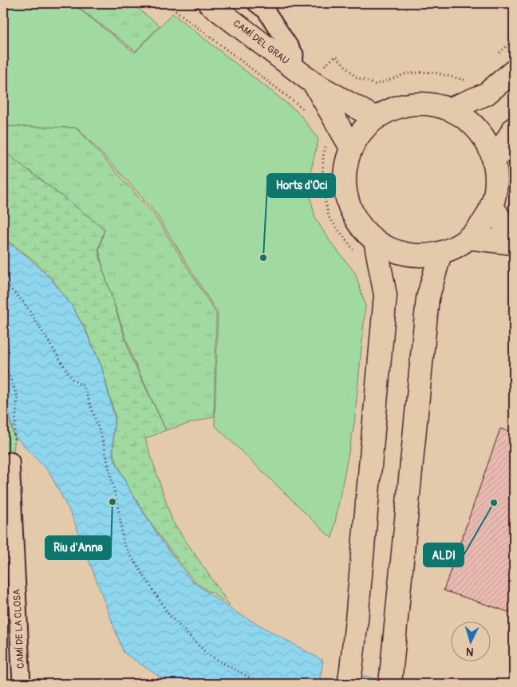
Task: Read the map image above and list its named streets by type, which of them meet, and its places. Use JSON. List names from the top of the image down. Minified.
{"streets":{"main road":["CAMÍ DEL GRAU"],"street":["CAMÍ DE LA CLOSA"]},"places":["Horts d'Oci","Riu d'Anna","ALDI"],"north":"bottom"}
